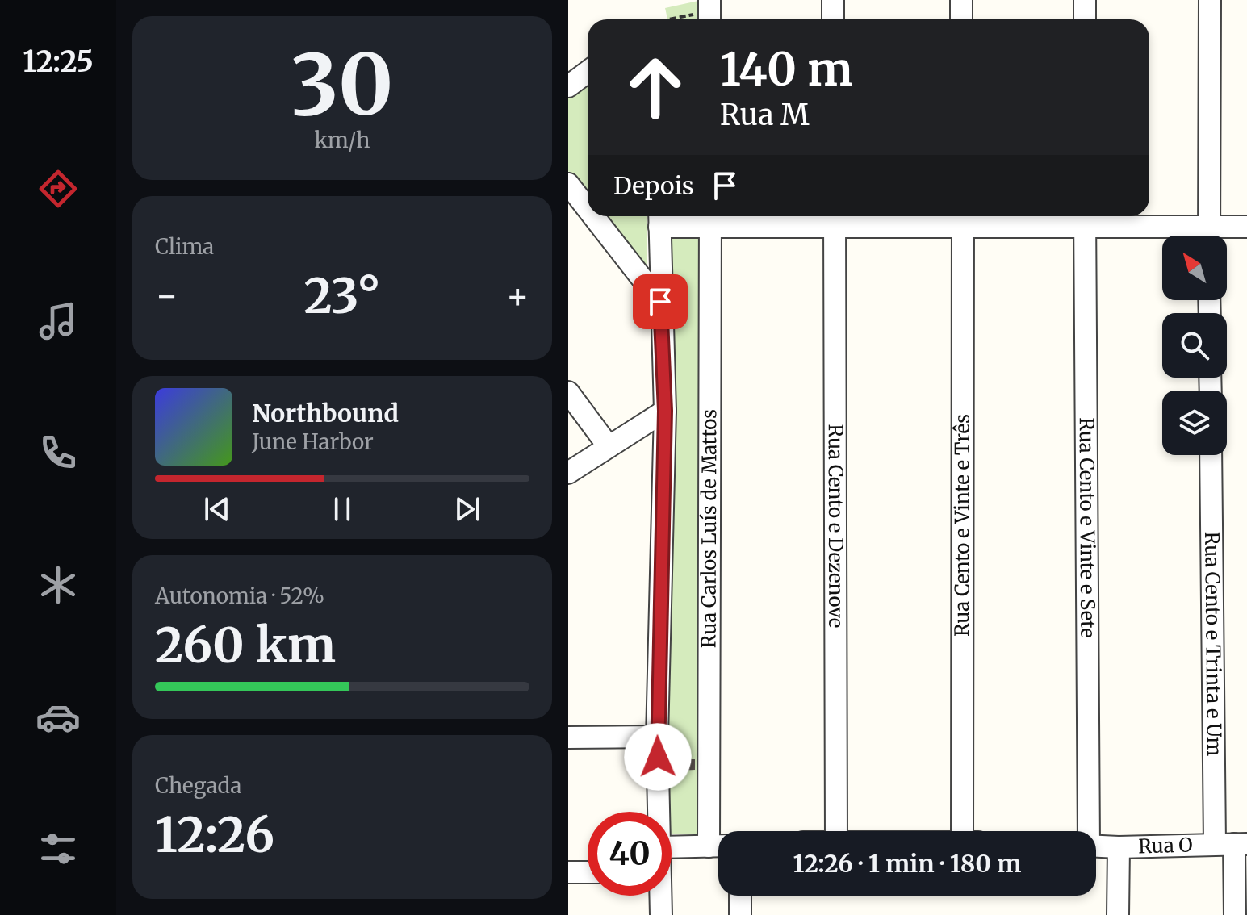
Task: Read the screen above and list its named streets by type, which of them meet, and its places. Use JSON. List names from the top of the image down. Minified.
{"streets":{"street":["Rua Cento e Dezenove","Rua Cento e Vinte e Três","Rua Carlos Luís de Mattos","Rua Cento e Vinte e Sete","Rua Cento e Trinta e Um","Rua O"]},"crossings":[["Rua Cento e Trinta e Um","Rua O"]],"north":"top left","page":{"tabs":"12:25","tile":[["30","km/h"],"Clima",["Autonomia · 52%","260 km"],["Chegada","12:26"]],"turn":["140 m","Rua M"],"then":"Depois","heat":["−","23°","+"],"song":["Northbound","June Harbor"],"limit":"40","trip":"12:26 · 1 min · 180 m"}}
